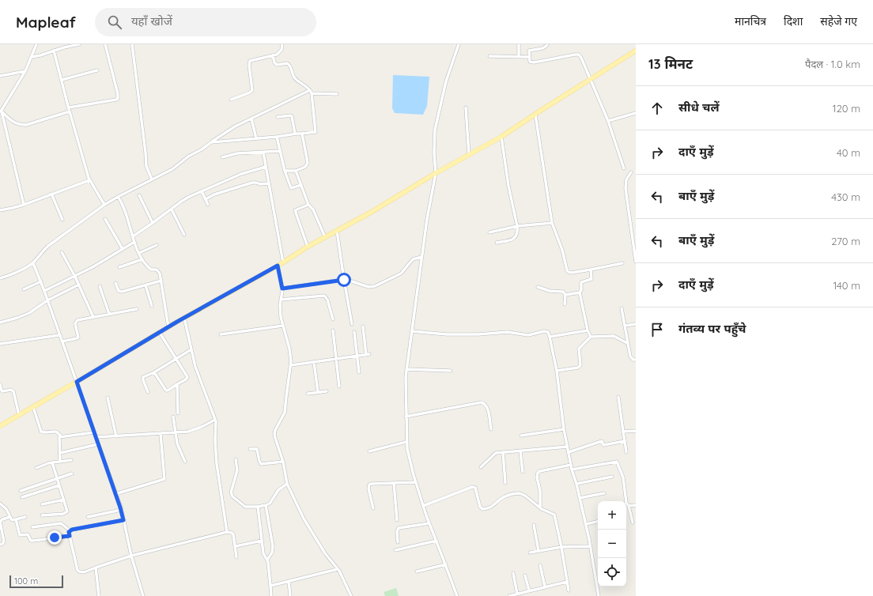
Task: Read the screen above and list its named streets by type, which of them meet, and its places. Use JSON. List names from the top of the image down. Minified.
{"scale_bar":"100 m","page":{"header":"Mapleaf","search":"यहाँ खोजें","nav":["मानचित्र","दिशा","सहेजे गए"],"heading":["13 मिनट","पैदल · 1.0 km"],"list":[["सीधे चलें","120 m"],["दाएँ मुड़ें","40 m"],["बाएँ मुड़ें","430 m"],["बाएँ मुड़ें","270 m"],["दाएँ मुड़ें","140 m"],"गंतव्य पर पहुँचे"],"map_buttons":["+","−"],"scale":"100 m"}}
